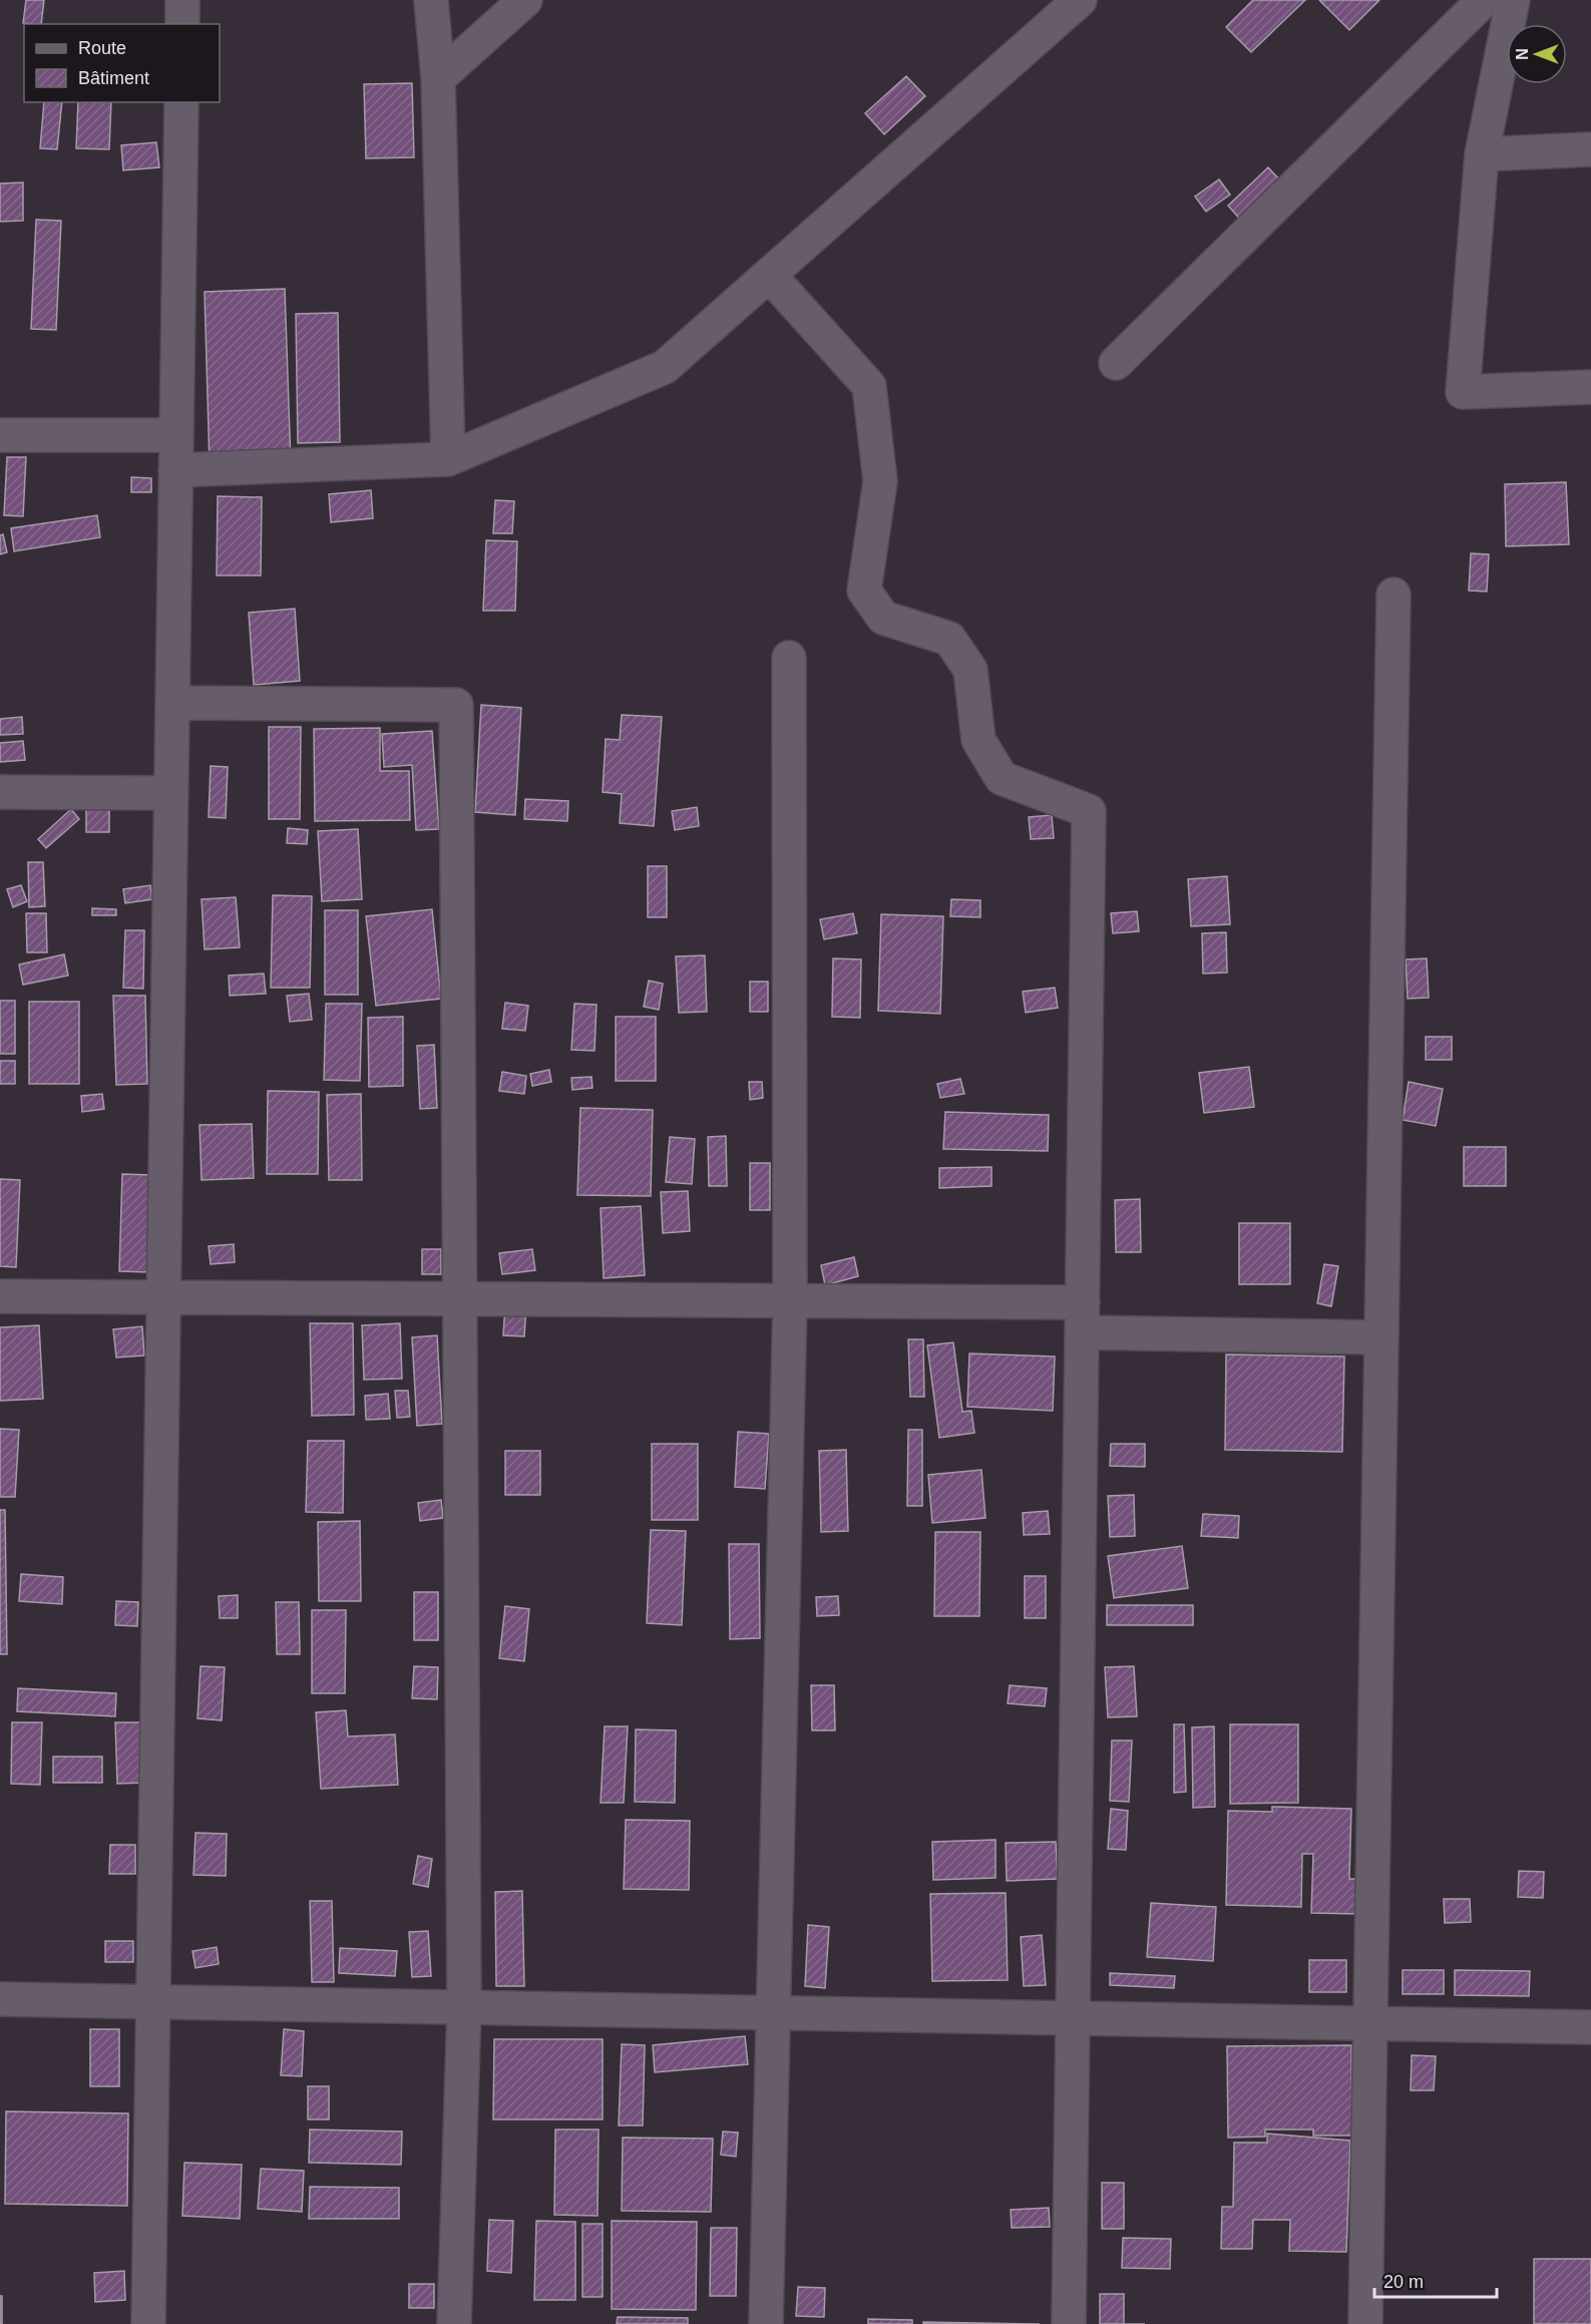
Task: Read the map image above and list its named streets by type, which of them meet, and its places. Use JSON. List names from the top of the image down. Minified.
{"legend":["Route","Bâtiment"],"scale_bar":"20 m","north":"left"}
